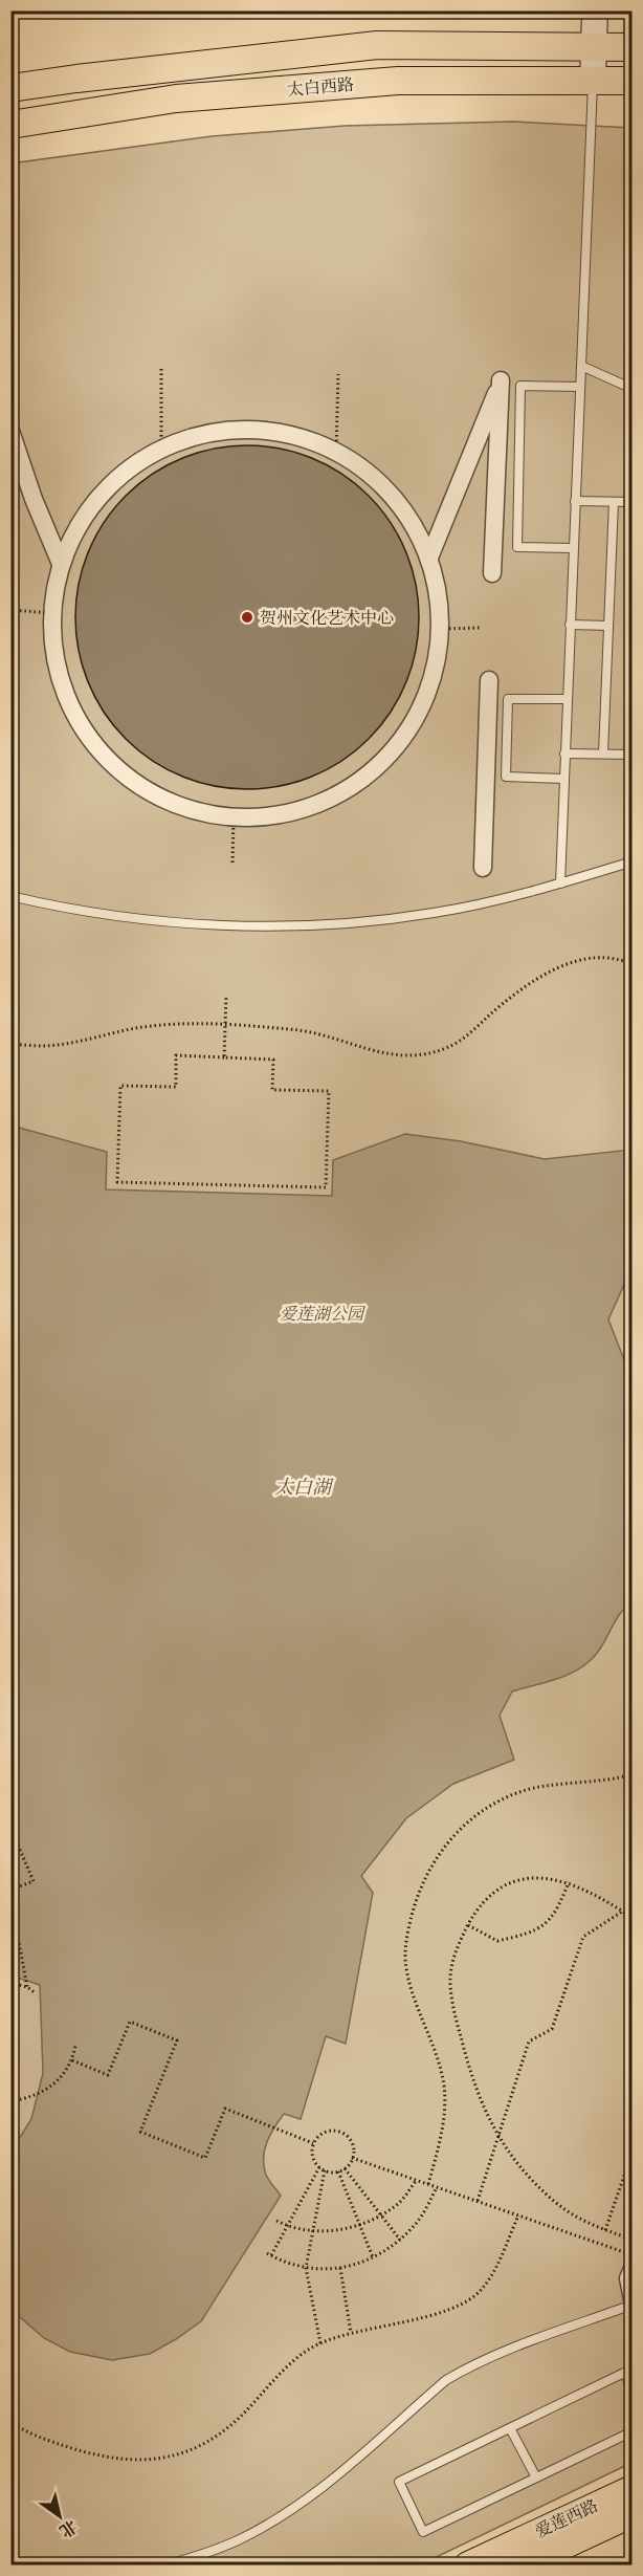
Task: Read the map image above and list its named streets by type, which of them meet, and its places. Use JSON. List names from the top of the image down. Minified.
{"streets":{"main road":["太白西路","爱莲西路"]},"water":["太白湖"],"parks":["爱莲湖公园"],"places":["贺州文化艺术中心"],"north":"bottom right"}
